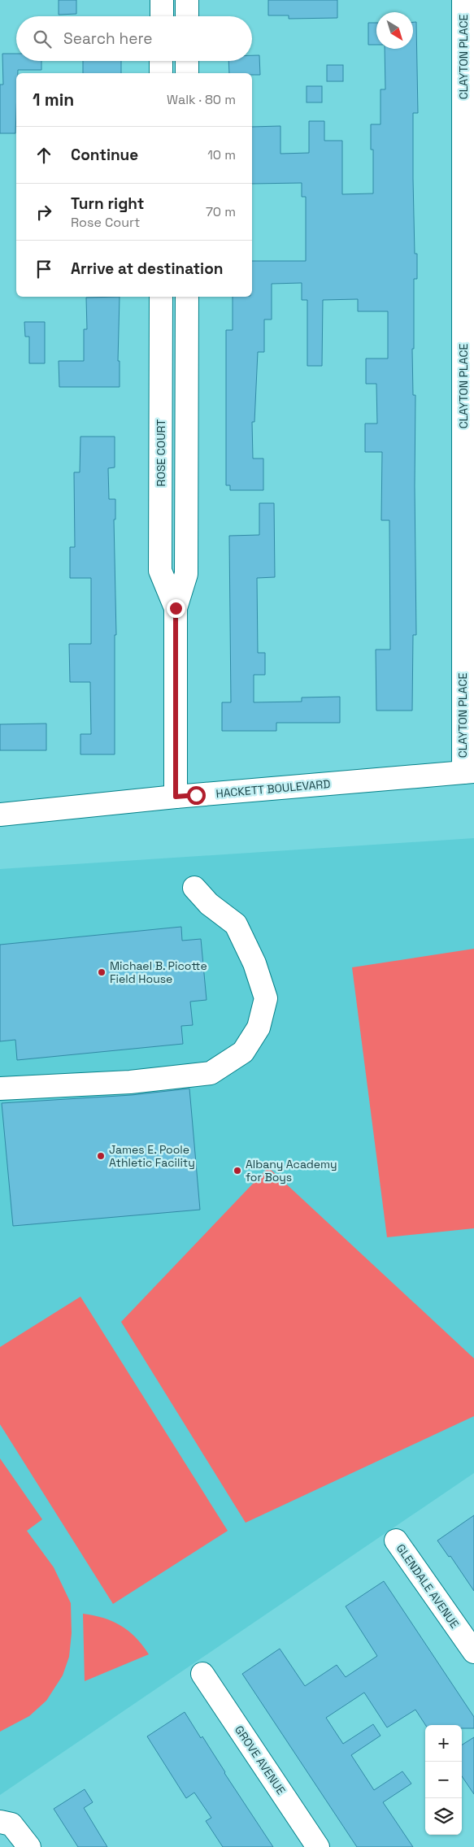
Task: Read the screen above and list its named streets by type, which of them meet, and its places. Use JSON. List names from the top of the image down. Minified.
{"streets":{"street":["CLAYTON PLACE","ROSE COURT","HACKETT BOULEVARD","GLENDALE AVENUE","GROVE AVENUE"]},"crossings":[["CLAYTON PLACE","HACKETT BOULEVARD"],["ROSE COURT","HACKETT BOULEVARD"]],"places":["Michael B. Picotte Field House","James E. Poole Athletic Facility","Albany Academy for Boys"],"north":"bottom right","page":{"search":"Search here","heading":["1 min","Walk · 80 m"],"list":[["Continue","10 m"],["Turn right","Rose Court","70 m"],"Arrive at destination"],"map_buttons":["+","−"]}}
